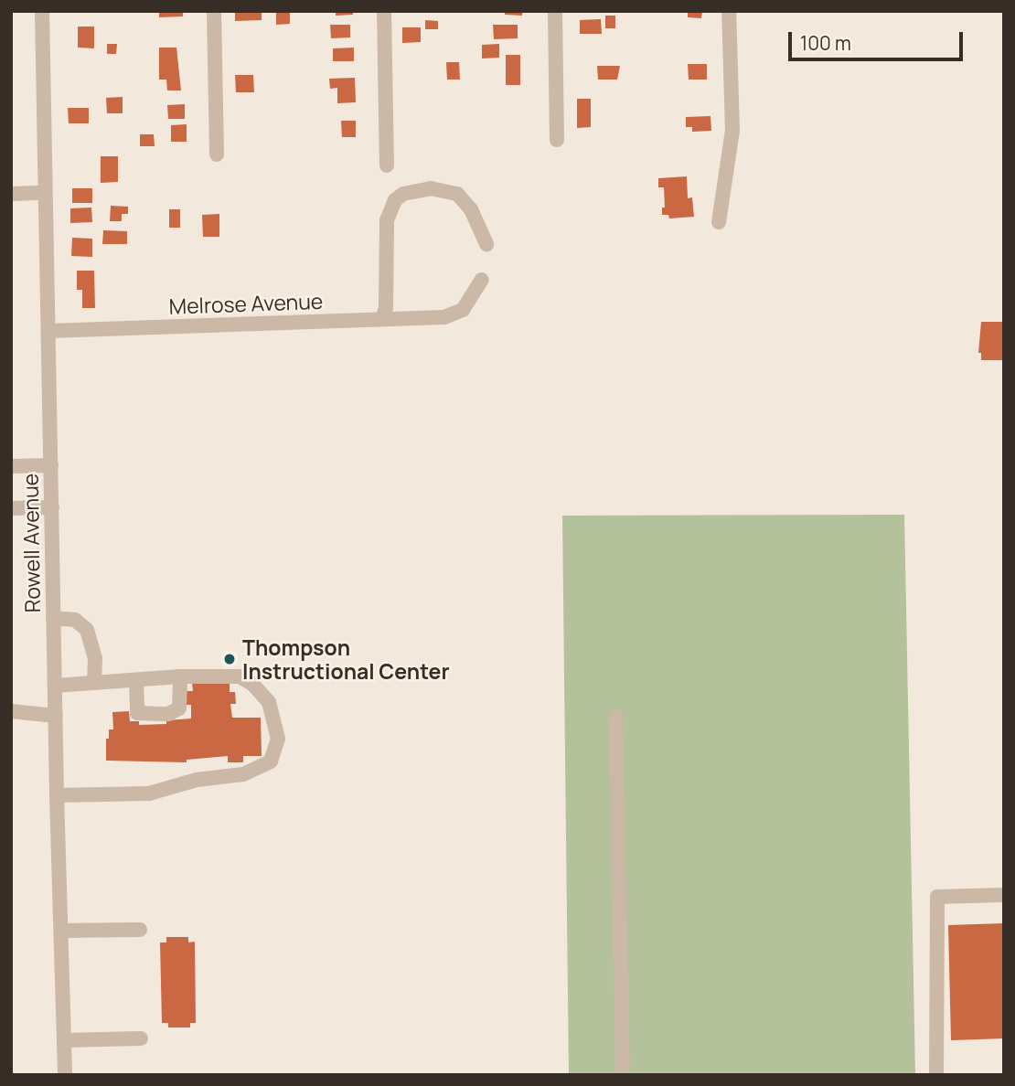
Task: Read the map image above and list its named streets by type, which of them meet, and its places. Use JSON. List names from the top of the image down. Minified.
{"streets":{"street":["Melrose Avenue","Rowell Avenue"]},"crossings":[["Melrose Avenue","Rowell Avenue"]],"places":["Thompson Instructional Center"],"scale_bar":"100 m"}
